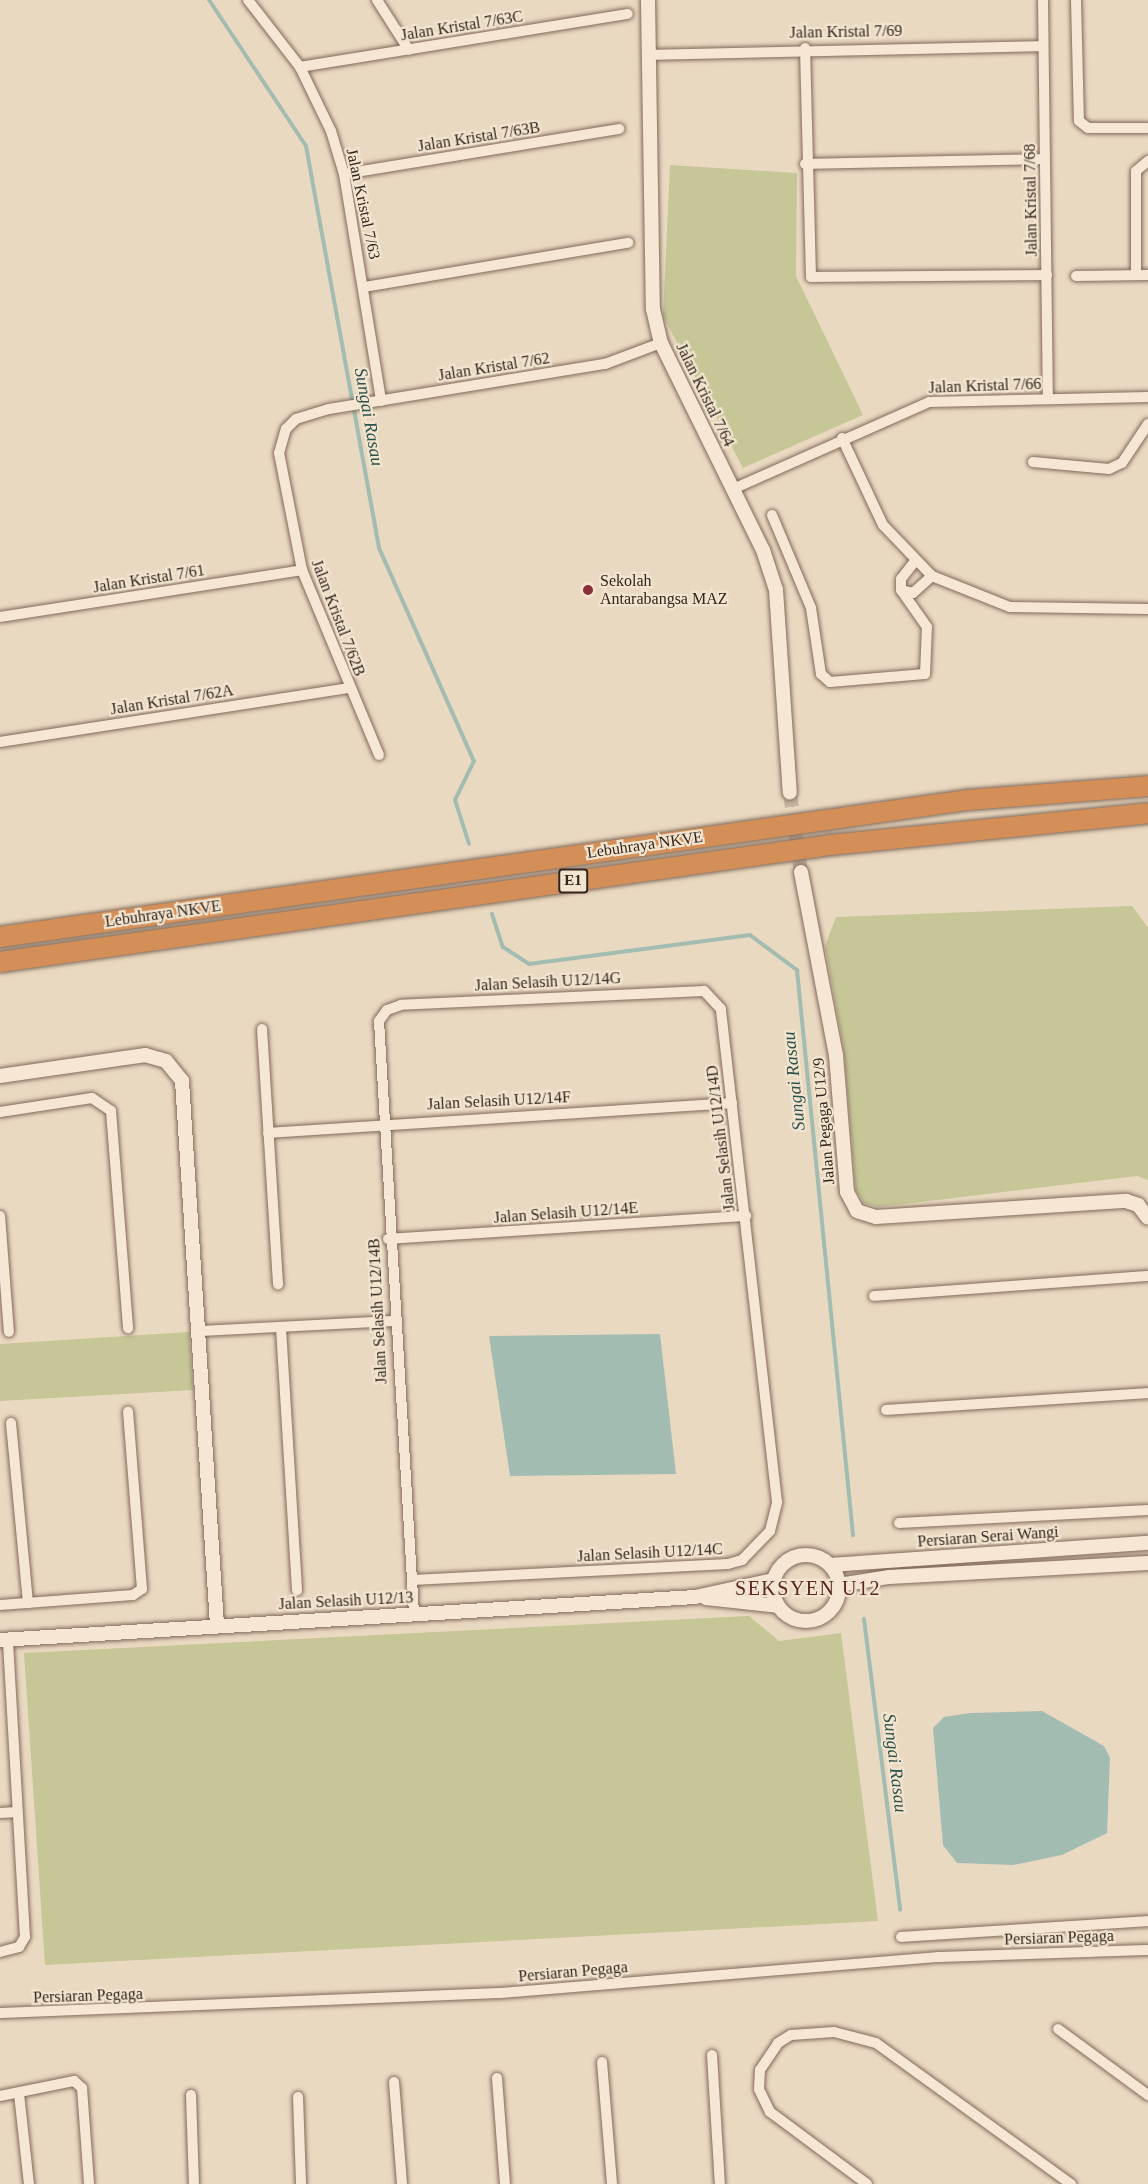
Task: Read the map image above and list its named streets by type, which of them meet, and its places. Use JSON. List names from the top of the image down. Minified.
{"streets":{"highway":["Lebuhraya NKVE","E1"],"street":["Jalan Kristal 7/63C","Jalan Kristal 7/69","Jalan Kristal 7/63B","Jalan Kristal 7/68","Jalan Kristal 7/63","Jalan Kristal 7/62","Jalan Kristal 7/66","Jalan Kristal 7/64","Jalan Kristal 7/61","Jalan Kristal 7/62B","Jalan Kristal 7/62A","Jalan Selasih U12/14G","Jalan Selasih U12/14F","Jalan Pegaga U12/9","Jalan Selasih U12/14D","Jalan Selasih U12/14E","Jalan Selasih U12/14B","Persiaran Serai Wangi","Jalan Selasih U12/14C","Jalan Selasih U12/13","Persiaran Pegaga"]},"crossings":[["Jalan Kristal 7/63C","Jalan Kristal 7/63"],["Jalan Kristal 7/69","Jalan Kristal 7/68"],["Jalan Kristal 7/69","Jalan Kristal 7/64"],["Jalan Kristal 7/63B","Jalan Kristal 7/63"],["Jalan Kristal 7/68","Jalan Kristal 7/66"],["Jalan Kristal 7/63","Jalan Kristal 7/62"],["Jalan Kristal 7/62","Jalan Kristal 7/64"],["Jalan Kristal 7/62","Jalan Kristal 7/62B"],["Jalan Kristal 7/66","Jalan Kristal 7/64"],["Jalan Kristal 7/61","Jalan Kristal 7/62B"],["Jalan Kristal 7/62B","Jalan Kristal 7/62A"],["Jalan Selasih U12/14G","Jalan Selasih U12/14D"],["Jalan Selasih U12/14G","Jalan Selasih U12/14B"],["Jalan Selasih U12/14F","Jalan Selasih U12/14D"],["Jalan Selasih U12/14F","Jalan Selasih U12/14B"],["Jalan Selasih U12/14D","Jalan Selasih U12/14E"],["Jalan Selasih U12/14D","Jalan Selasih U12/14C"],["Jalan Selasih U12/14E","Jalan Selasih U12/14B"],["Jalan Selasih U12/14B","Jalan Selasih U12/14C"],["Jalan Selasih U12/14B","Jalan Selasih U12/13"],["Persiaran Serai Wangi","Jalan Selasih U12/13"]],"districts":["SEKSYEN U12"],"water":["Sungai Rasau"],"places":["Sekolah Antarabangsa MAZ"]}
